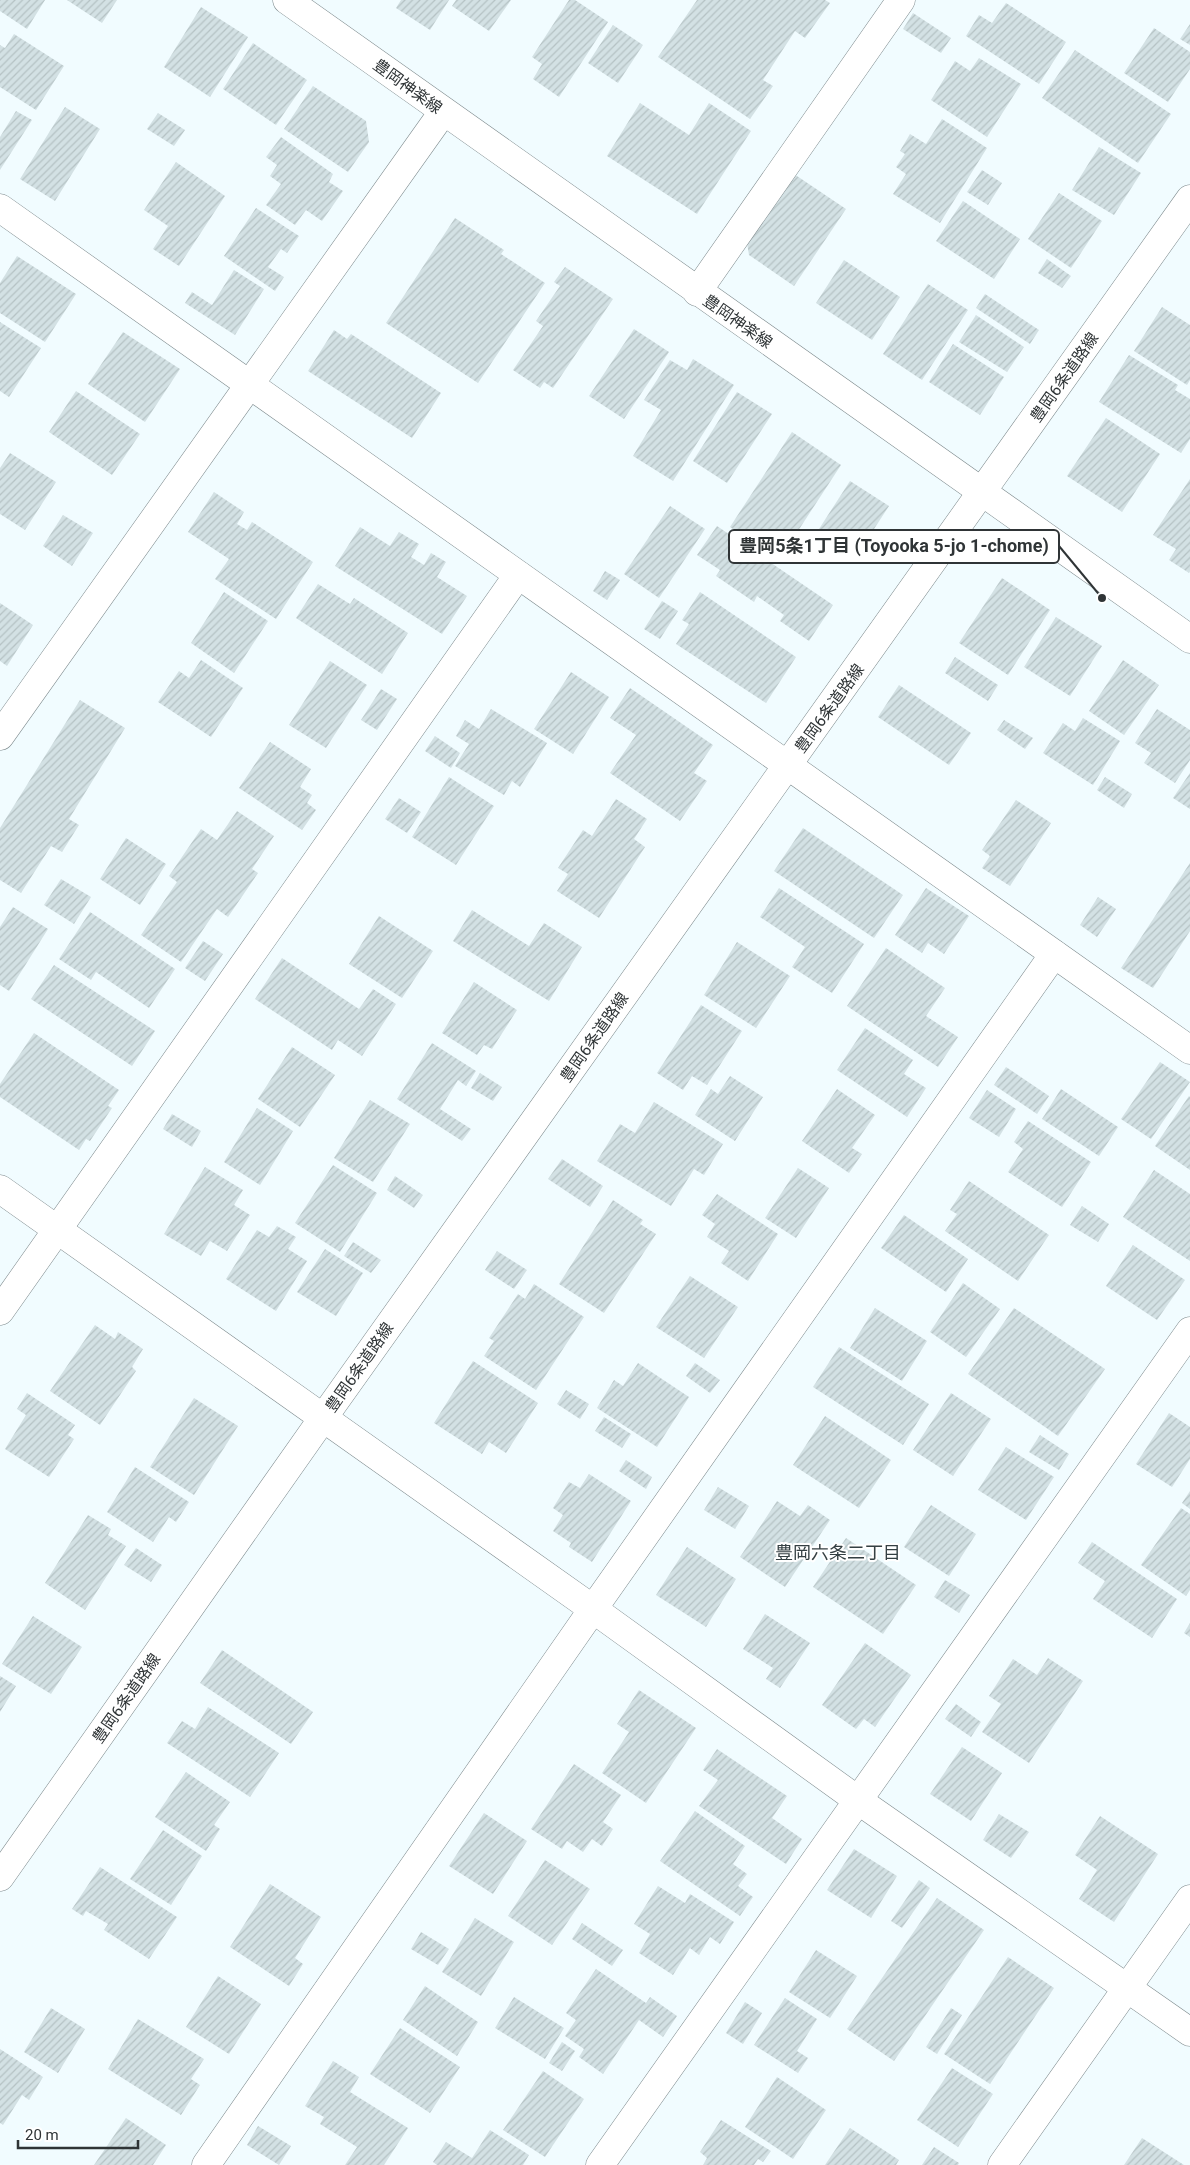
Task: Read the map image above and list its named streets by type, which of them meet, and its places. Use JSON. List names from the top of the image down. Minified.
{"streets":{"street":["豊岡神楽線","豊岡6条道路線"]},"crossings":[["豊岡神楽線","豊岡6条道路線"]],"districts":["豊岡六条二丁目"],"places":["豊岡5条1丁目 (Toyooka 5-jo 1-chome)"],"scale_bar":"20 m"}
